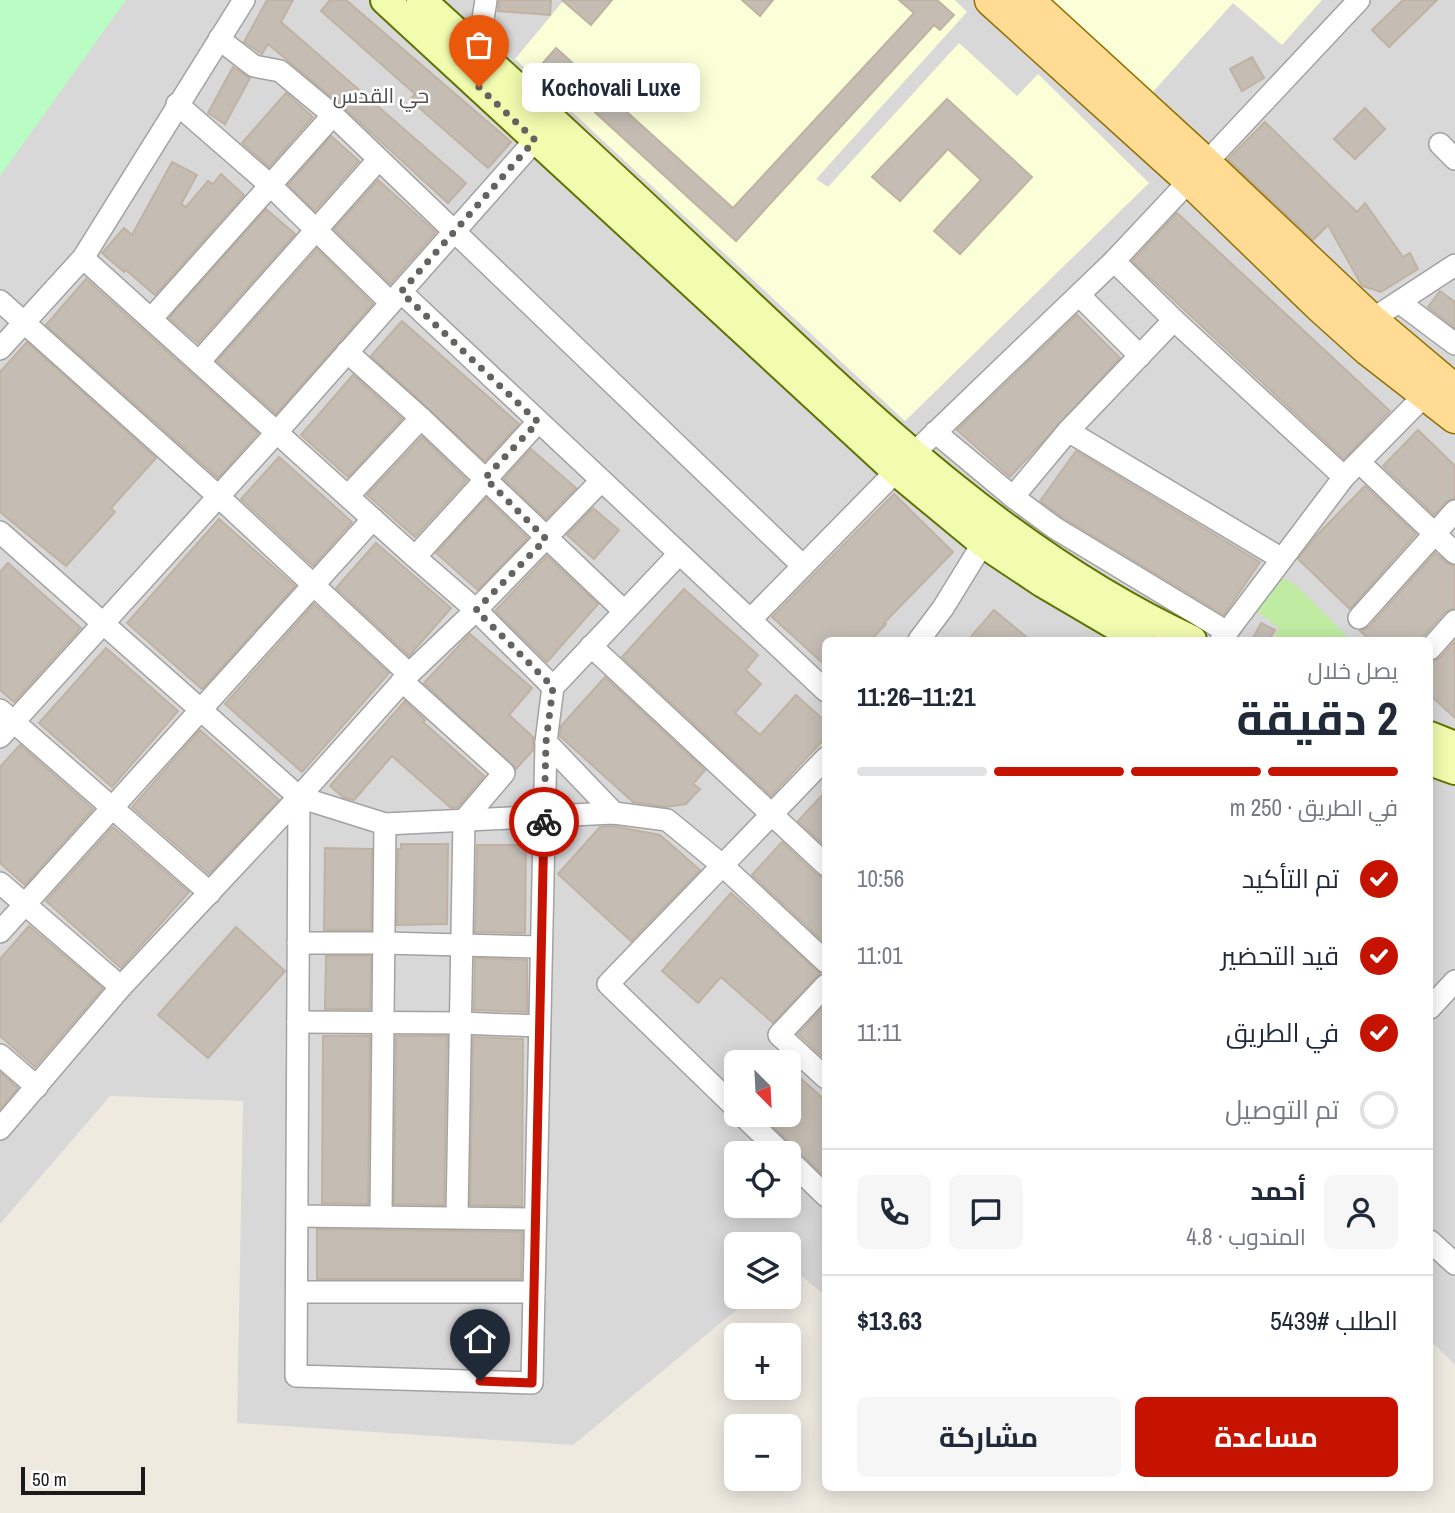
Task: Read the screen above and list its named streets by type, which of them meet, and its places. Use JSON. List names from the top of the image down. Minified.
{"districts":["حي القدس"],"places":["Kochovali Luxe"],"scale_bar":"50 m","north":"bottom right","page":{"bubble":"Kochovali Luxe","heading":["2 دقيقة","يصل خلال","11:21–11:26"],"panel":["أحمد","المندوب · 4.8","الطلب #5439","$13.63"],"bar":"في الطريق · 250 m","list":[["تم التأكيد","10:56"],["قيد التحضير","11:01"],["في الطريق","11:11"],"تم التوصيل"],"map_buttons":["+","−"],"buttons":["مساعدة","مشاركة"],"scale":"50 m"}}
